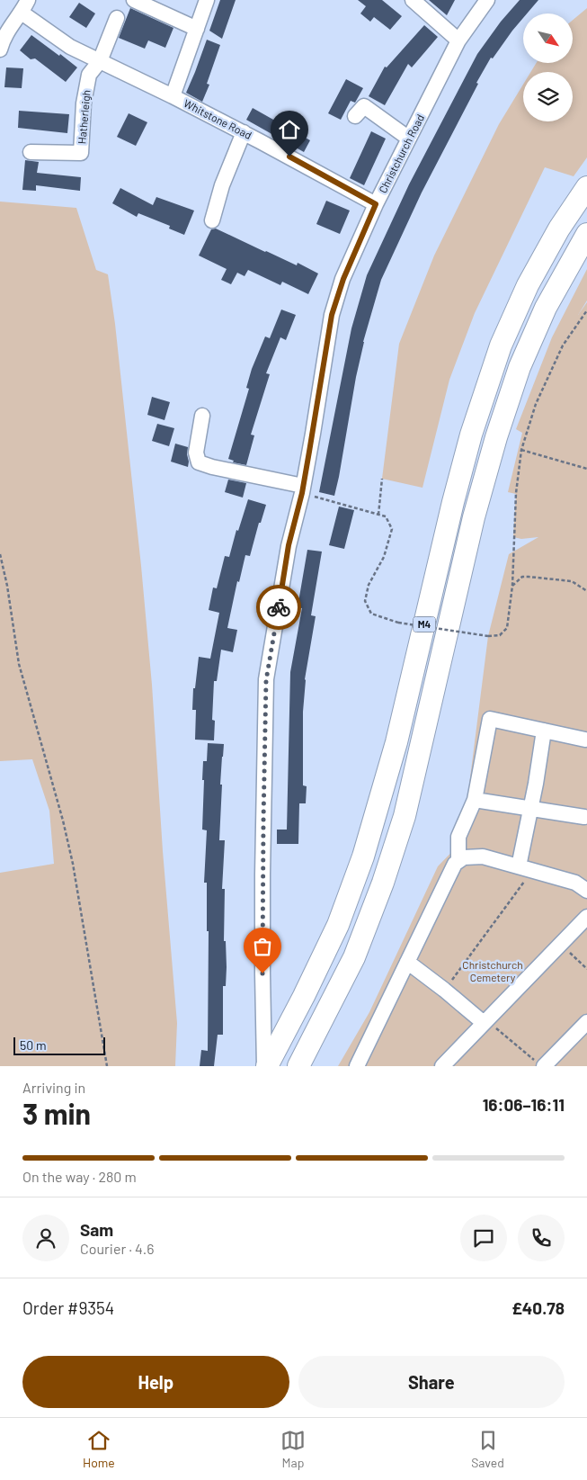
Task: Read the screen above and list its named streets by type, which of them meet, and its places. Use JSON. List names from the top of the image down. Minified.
{"streets":{"highway":["M4"],"street":["Hatherleigh","Whitstone Road","Christchurch Road"]},"crossings":[["Whitstone Road","Christchurch Road"],["Christchurch Road","M4"]],"parks":["Christchurch Cemetery"],"scale_bar":"50 m","north":"bottom right","page":{"scale":"50 m","heading":["3 min","Arriving in","16:06–16:11"],"panel":["Sam","Courier · 4.6","Order #9354","£40.78"],"bar":"On the way · 280 m","buttons":["Help","Share"],"tabs":["Home","Map","Saved"]}}
